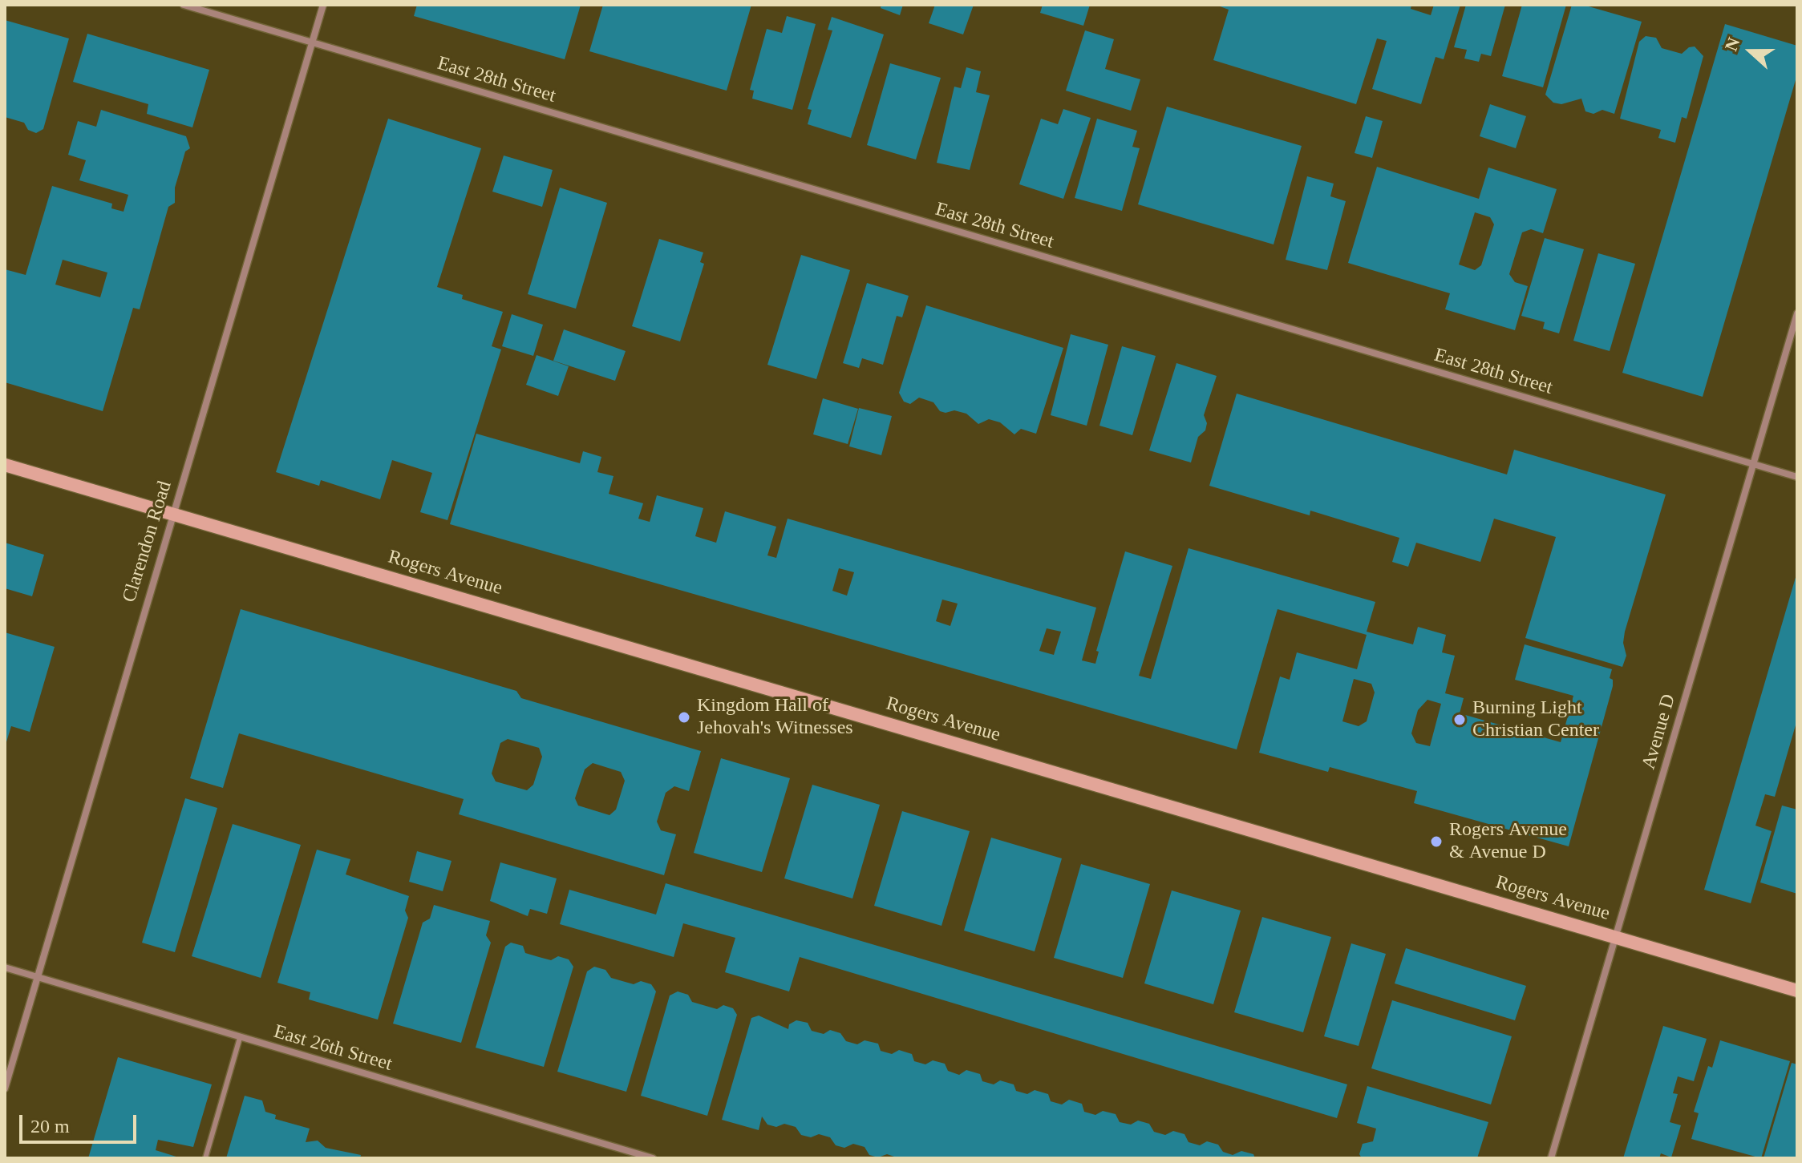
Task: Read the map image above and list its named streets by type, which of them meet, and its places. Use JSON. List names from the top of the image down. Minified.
{"streets":{"main road":["Rogers Avenue"],"street":["East 28th Street","Clarendon Road","Avenue D","East 26th Street"]},"crossings":[["East 28th Street","Clarendon Road"],["East 28th Street","Avenue D"],["Clarendon Road","Rogers Avenue"],["Clarendon Road","East 26th Street"],["Rogers Avenue","Avenue D"]],"places":["Kingdom Hall of Jehovah's Witnesses","Burning Light Christian Center","Rogers Avenue & Avenue D"],"scale_bar":"20 m","north":"left"}
